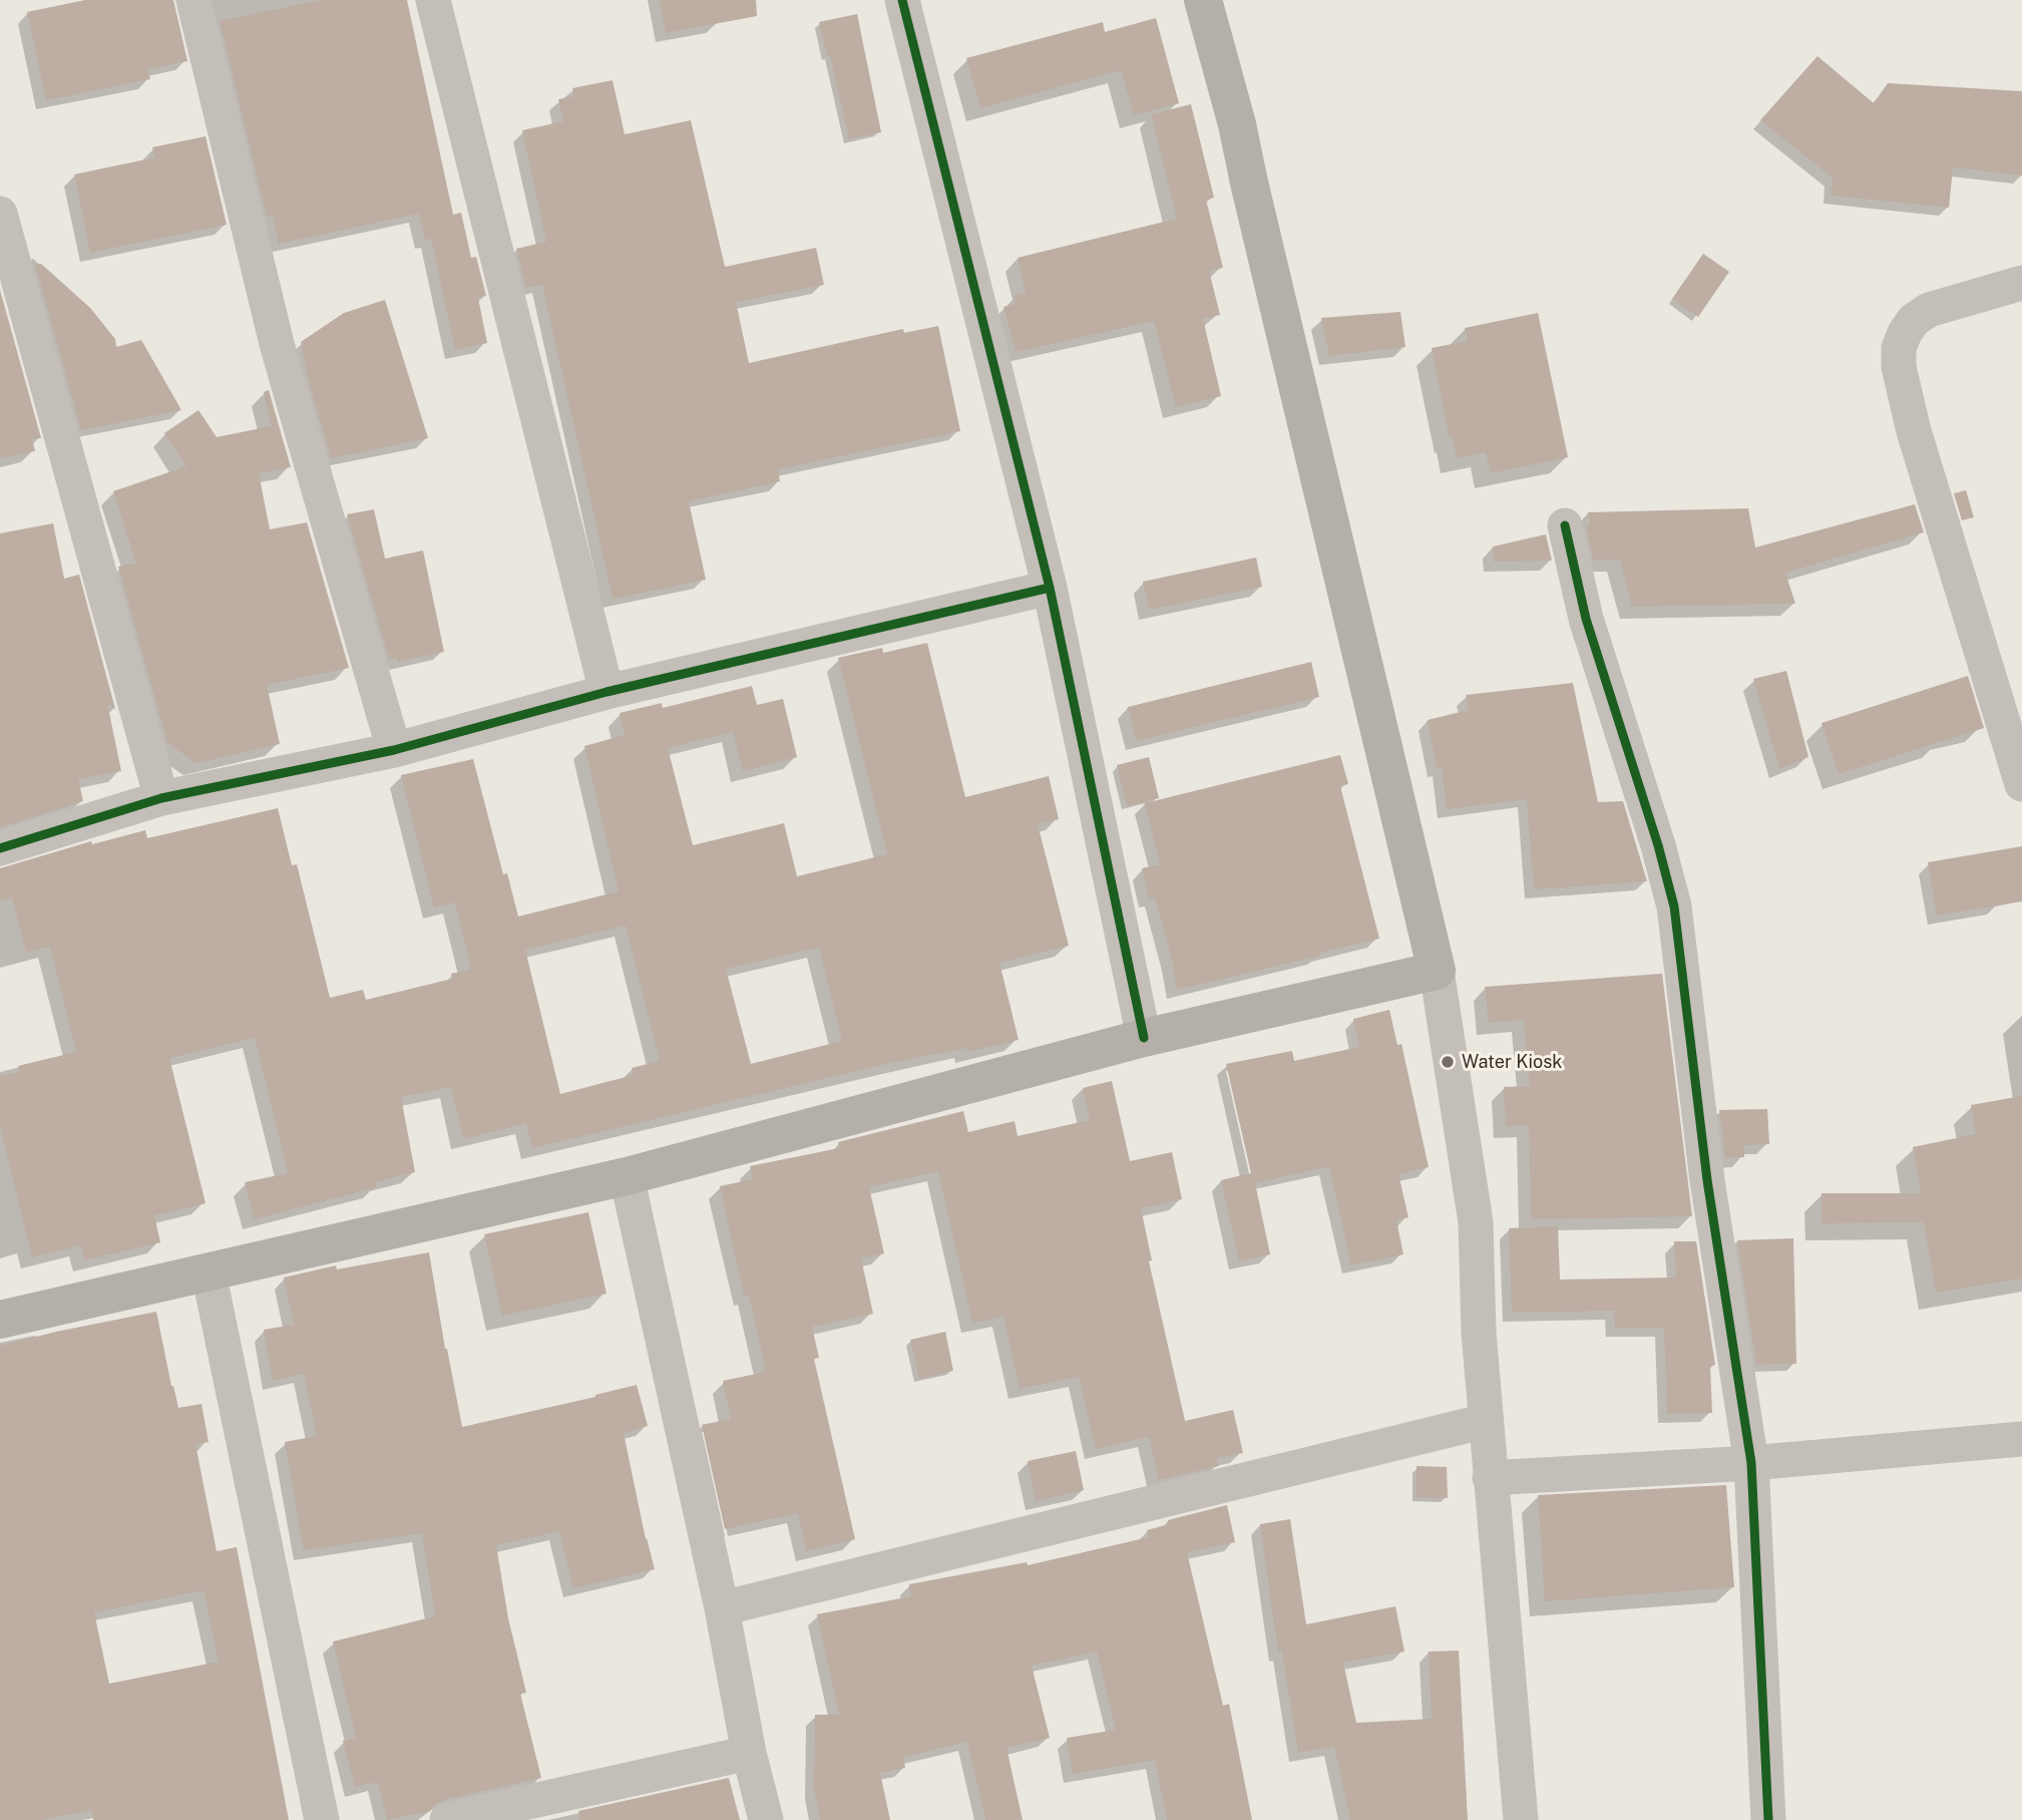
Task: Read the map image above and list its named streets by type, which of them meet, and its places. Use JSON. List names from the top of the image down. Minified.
{"places":["Water Kiosk"]}
